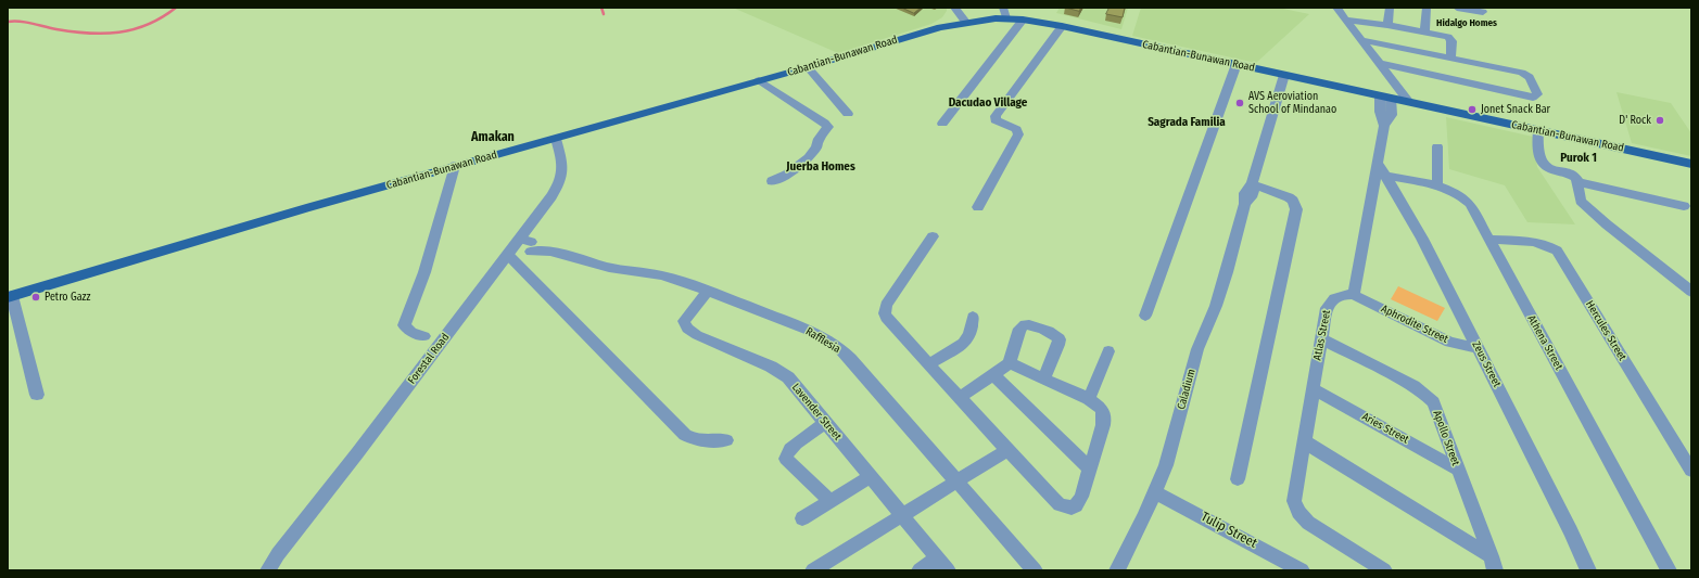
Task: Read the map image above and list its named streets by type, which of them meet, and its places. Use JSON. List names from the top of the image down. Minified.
{"streets":{"main road":["Cabantian-Bunawan Road"],"street":["Aphrodite Street","Hercules Street","Atlas Street","Rafflesia","Athena Street","Forestal Road","Zeus Street","Caladium","Lavender Street","Aries Street","Apollo Street","Tulip Street"]},"crossings":[["Cabantian-Bunawan Road","Forestal Road"],["Cabantian-Bunawan Road","Caladium"],["Aphrodite Street","Atlas Street"],["Aphrodite Street","Zeus Street"],["Hercules Street","Athena Street"],["Atlas Street","Aries Street"],["Atlas Street","Apollo Street"],["Rafflesia","Forestal Road"],["Rafflesia","Lavender Street"],["Athena Street","Zeus Street"],["Caladium","Tulip Street"],["Aries Street","Apollo Street"]],"districts":["Hidalgo Homes","Dacudao Village","Sagrada Familia","Amakan","Purok 1","Juerba Homes"],"places":["AVS Aeroviation School of Mindanao","Jonet Snack Bar","D' Rock","Petro Gazz"]}
